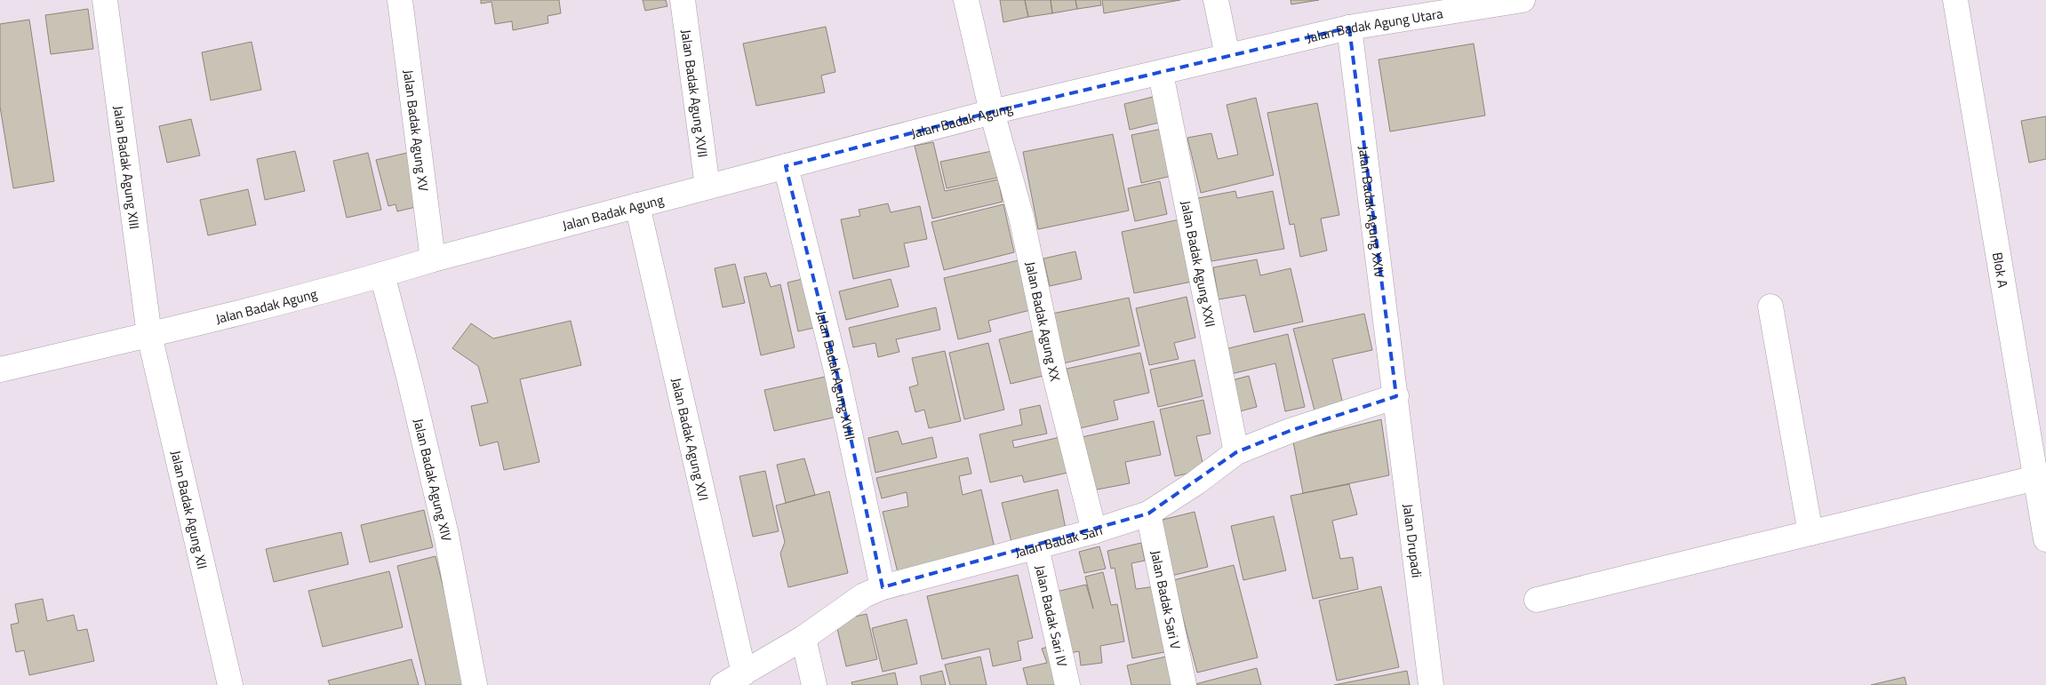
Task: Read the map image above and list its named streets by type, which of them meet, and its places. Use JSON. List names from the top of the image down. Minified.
{"streets":{"street":["Jalan Badak Agung Utara","Jalan Badak Agung XVII","Jalan Badak Agung","Jalan Badak Agung XV","Jalan Badak Agung XIII","Jalan Badak Agung XXIV","Jalan Badak Agung XXII","Blok A","Jalan Badak Agung XX","Jalan Badak Agung XVIII","Jalan Badak Agung XVI","Jalan Badak Agung XIV","Jalan Badak Agung XII","Jalan Badak Sari","Jalan Drupadi","Jalan Badak Sari V","Jalan Badak Sari IV"]},"crossings":[["Jalan Badak Agung Utara","Jalan Badak Agung"],["Jalan Badak Agung Utara","Jalan Badak Agung XXIV"],["Jalan Badak Agung XVII","Jalan Badak Agung"],["Jalan Badak Agung","Jalan Badak Agung XV"],["Jalan Badak Agung","Jalan Badak Agung XIII"],["Jalan Badak Agung","Jalan Badak Agung XXII"],["Jalan Badak Agung","Jalan Badak Agung XX"],["Jalan Badak Agung","Jalan Badak Agung XVIII"],["Jalan Badak Agung","Jalan Badak Agung XVI"],["Jalan Badak Agung","Jalan Badak Agung XIV"],["Jalan Badak Agung","Jalan Badak Agung XII"],["Jalan Badak Agung XIII","Jalan Badak Agung XII"],["Jalan Badak Agung XXIV","Jalan Badak Sari"],["Jalan Badak Agung XXIV","Jalan Drupadi"],["Jalan Badak Agung XXII","Jalan Badak Sari"],["Jalan Badak Agung XX","Jalan Badak Sari"],["Jalan Badak Agung XVIII","Jalan Badak Sari"],["Jalan Badak Agung XVI","Jalan Badak Sari"],["Jalan Badak Sari","Jalan Drupadi"],["Jalan Badak Sari","Jalan Badak Sari V"],["Jalan Badak Sari","Jalan Badak Sari IV"]]}
